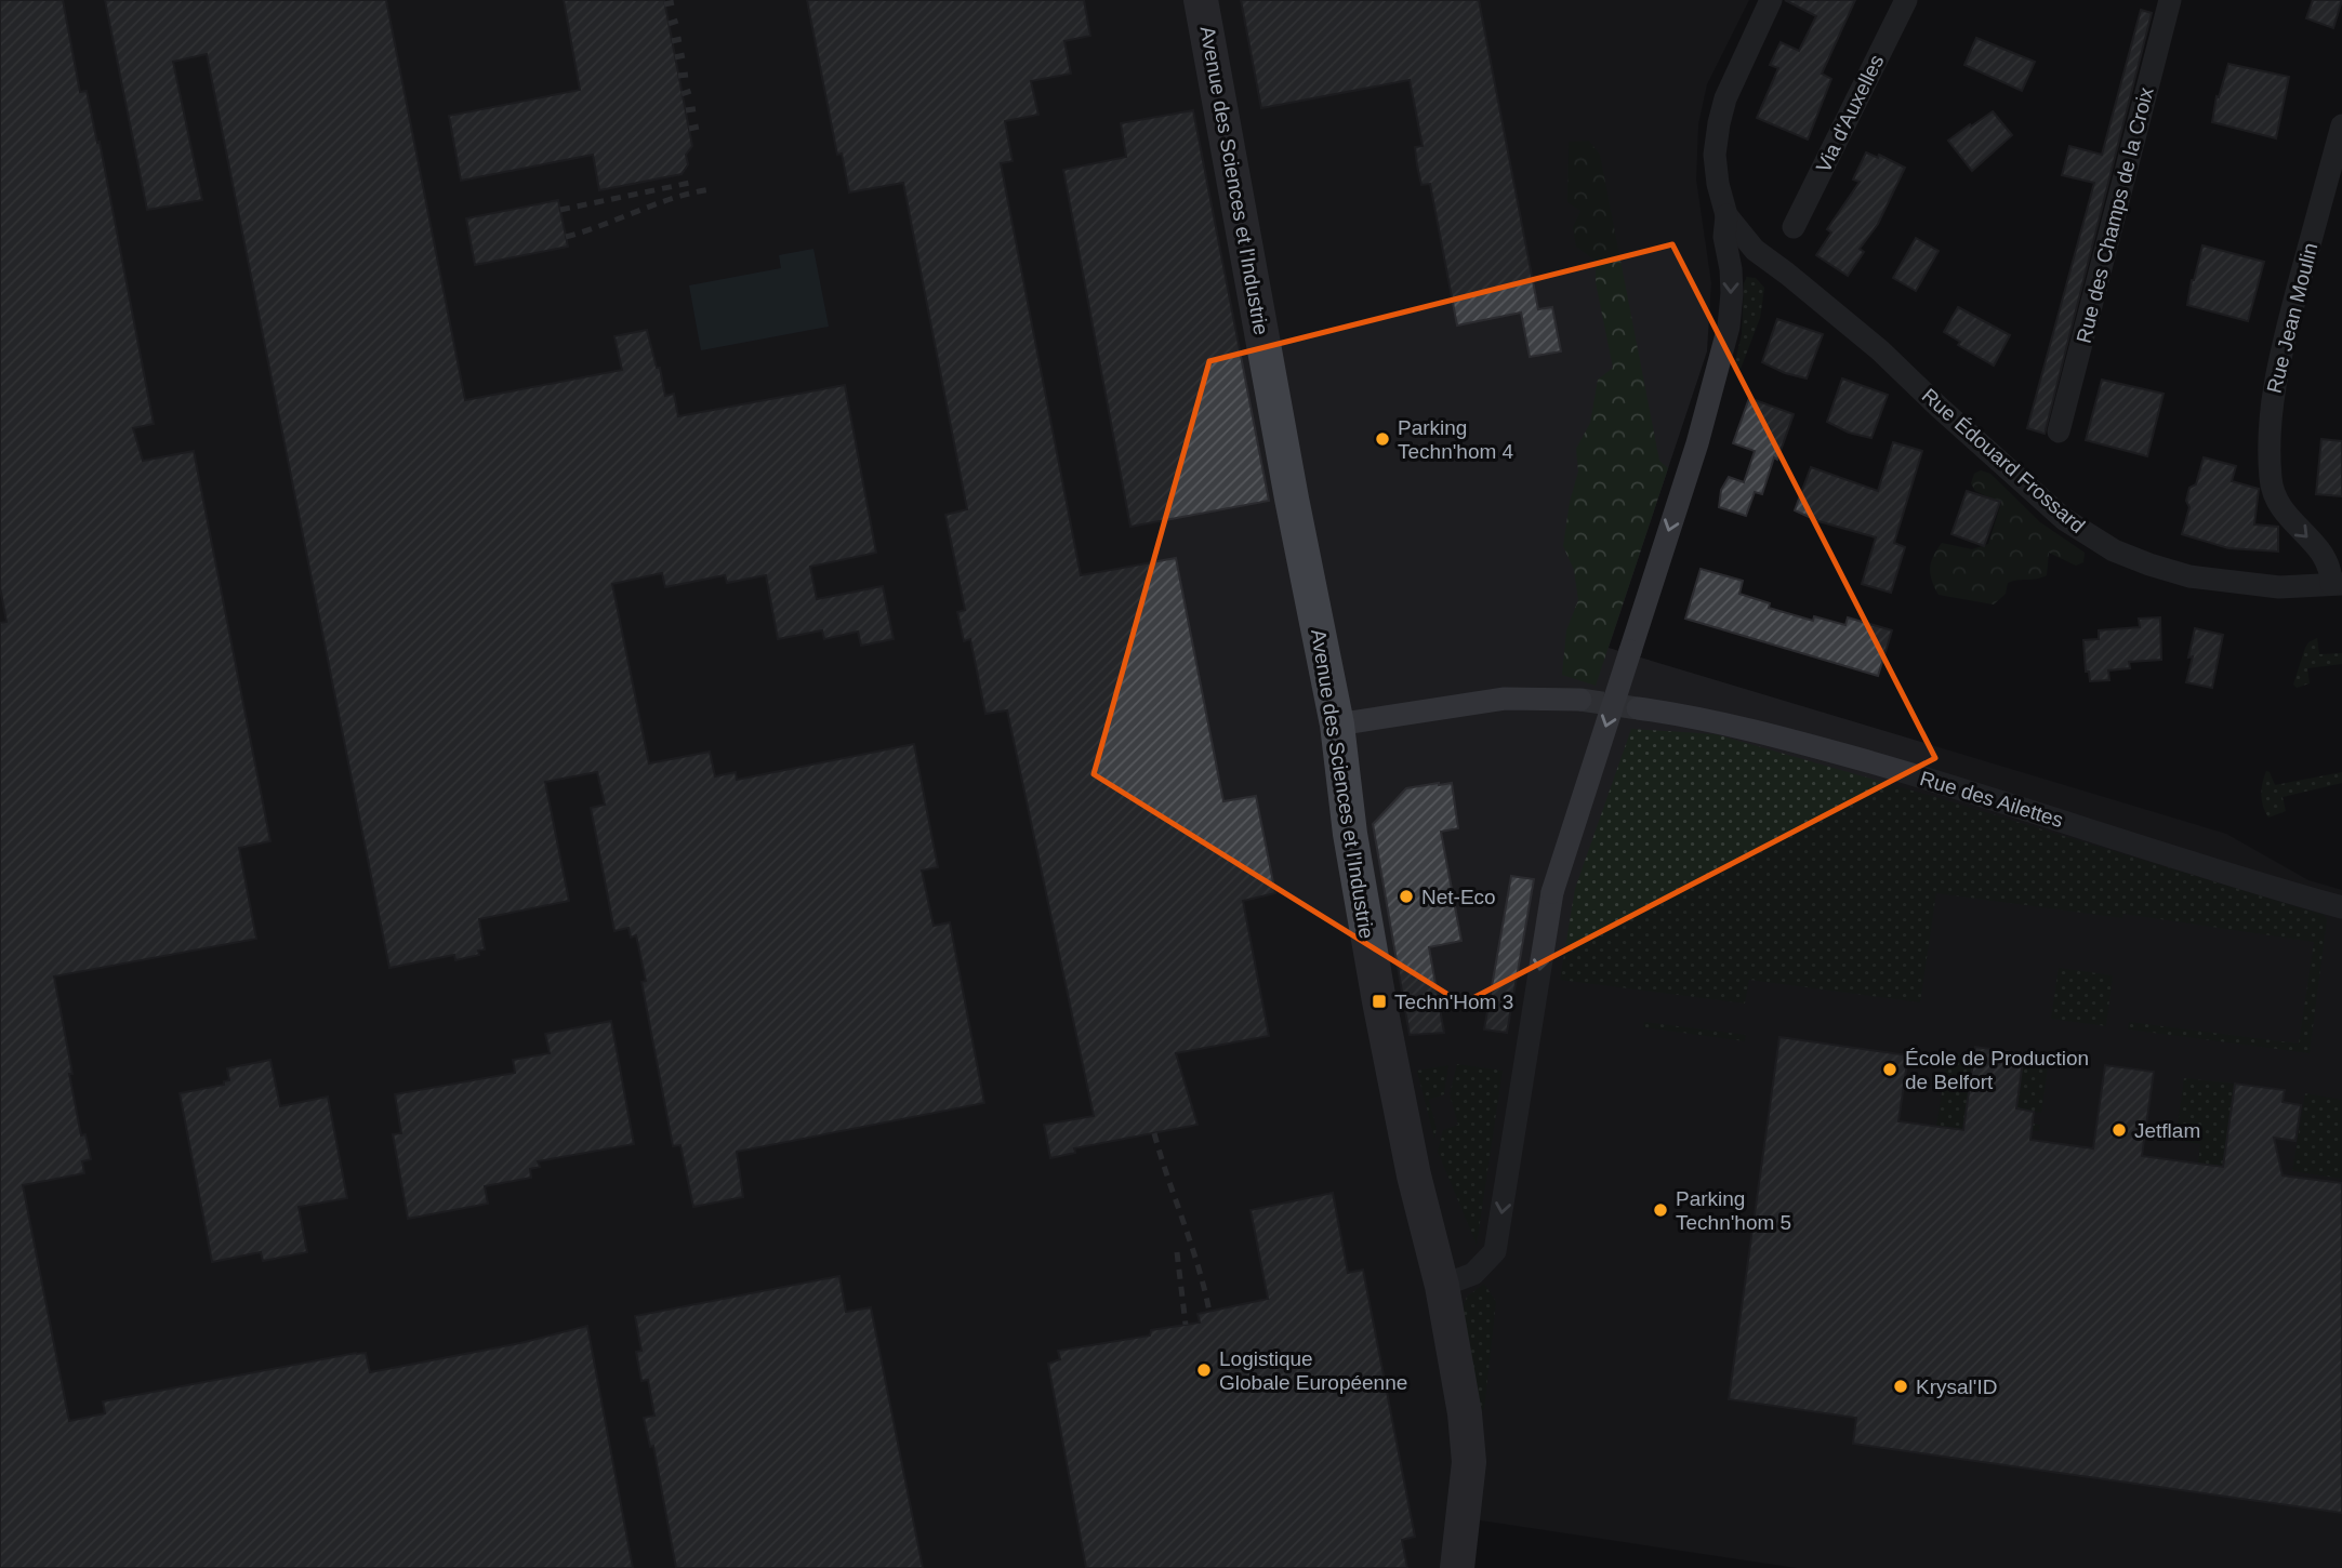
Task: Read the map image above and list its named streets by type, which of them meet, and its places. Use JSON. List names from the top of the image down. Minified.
{"streets":{"street":["Via d'Auxelles","Avenue des Sciences et l'Industrie","Rue des Champs de la Croix","Rue Jean Moulin","Rue Édouard Frossard","Rue des Ailettes"]},"crossings":[["Rue Jean Moulin","Rue Édouard Frossard"]],"one_way":["Rue Jean Moulin"],"places":{"other":["Parking Techn'hom 4","Net-Eco","École de Production de Belfort","Jetflam","Parking Techn'hom 5","Logistique Globale Européenne","Krysal'ID"],"transit":["Techn'Hom 3"]}}
